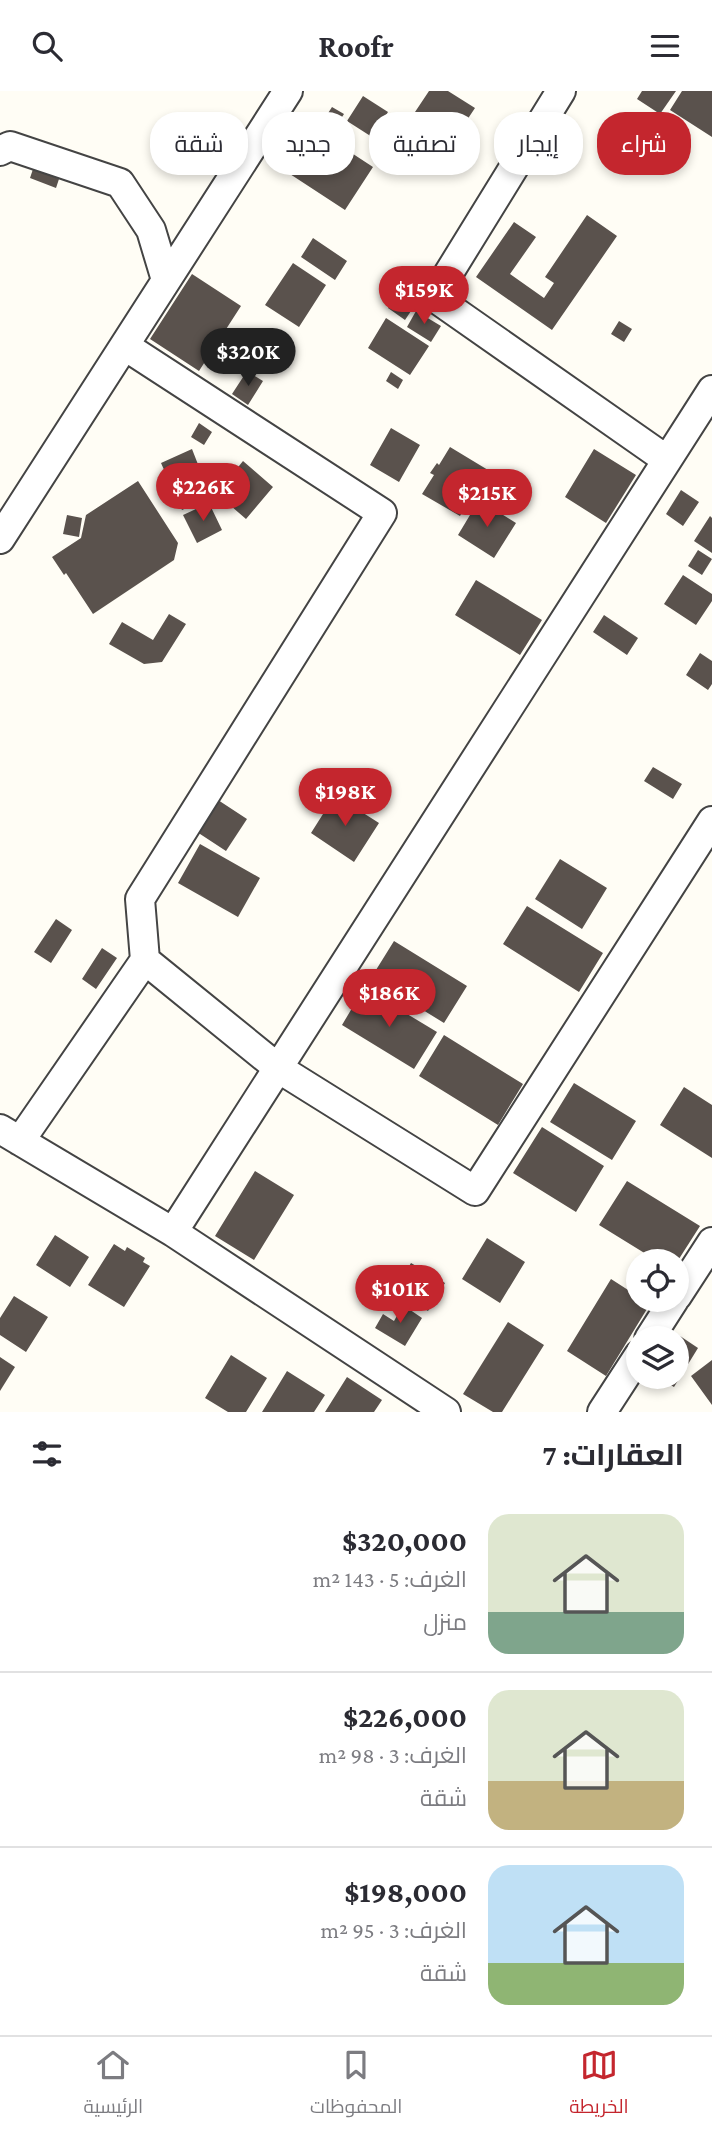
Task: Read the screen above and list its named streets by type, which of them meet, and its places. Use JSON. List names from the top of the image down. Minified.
{"page":{"header":"Roofr","chip":["شراء","إيجار","تصفية","جديد","شقة"],"price":["$159K","$320K","$226K","$215K","$198K","$186K","$101K"],"heading":"العقارات: 7","list":[{"name":"$320,000","note":"الغرف: 5 · 143 m² · منزل"},{"name":"$226,000","note":"الغرف: 3 · 98 m² · شقة"},{"name":"$198,000","note":"الغرف: 3 · 95 m² · شقة"}],"tabs":["الخريطة","المحفوظات","الرئيسية"]}}
